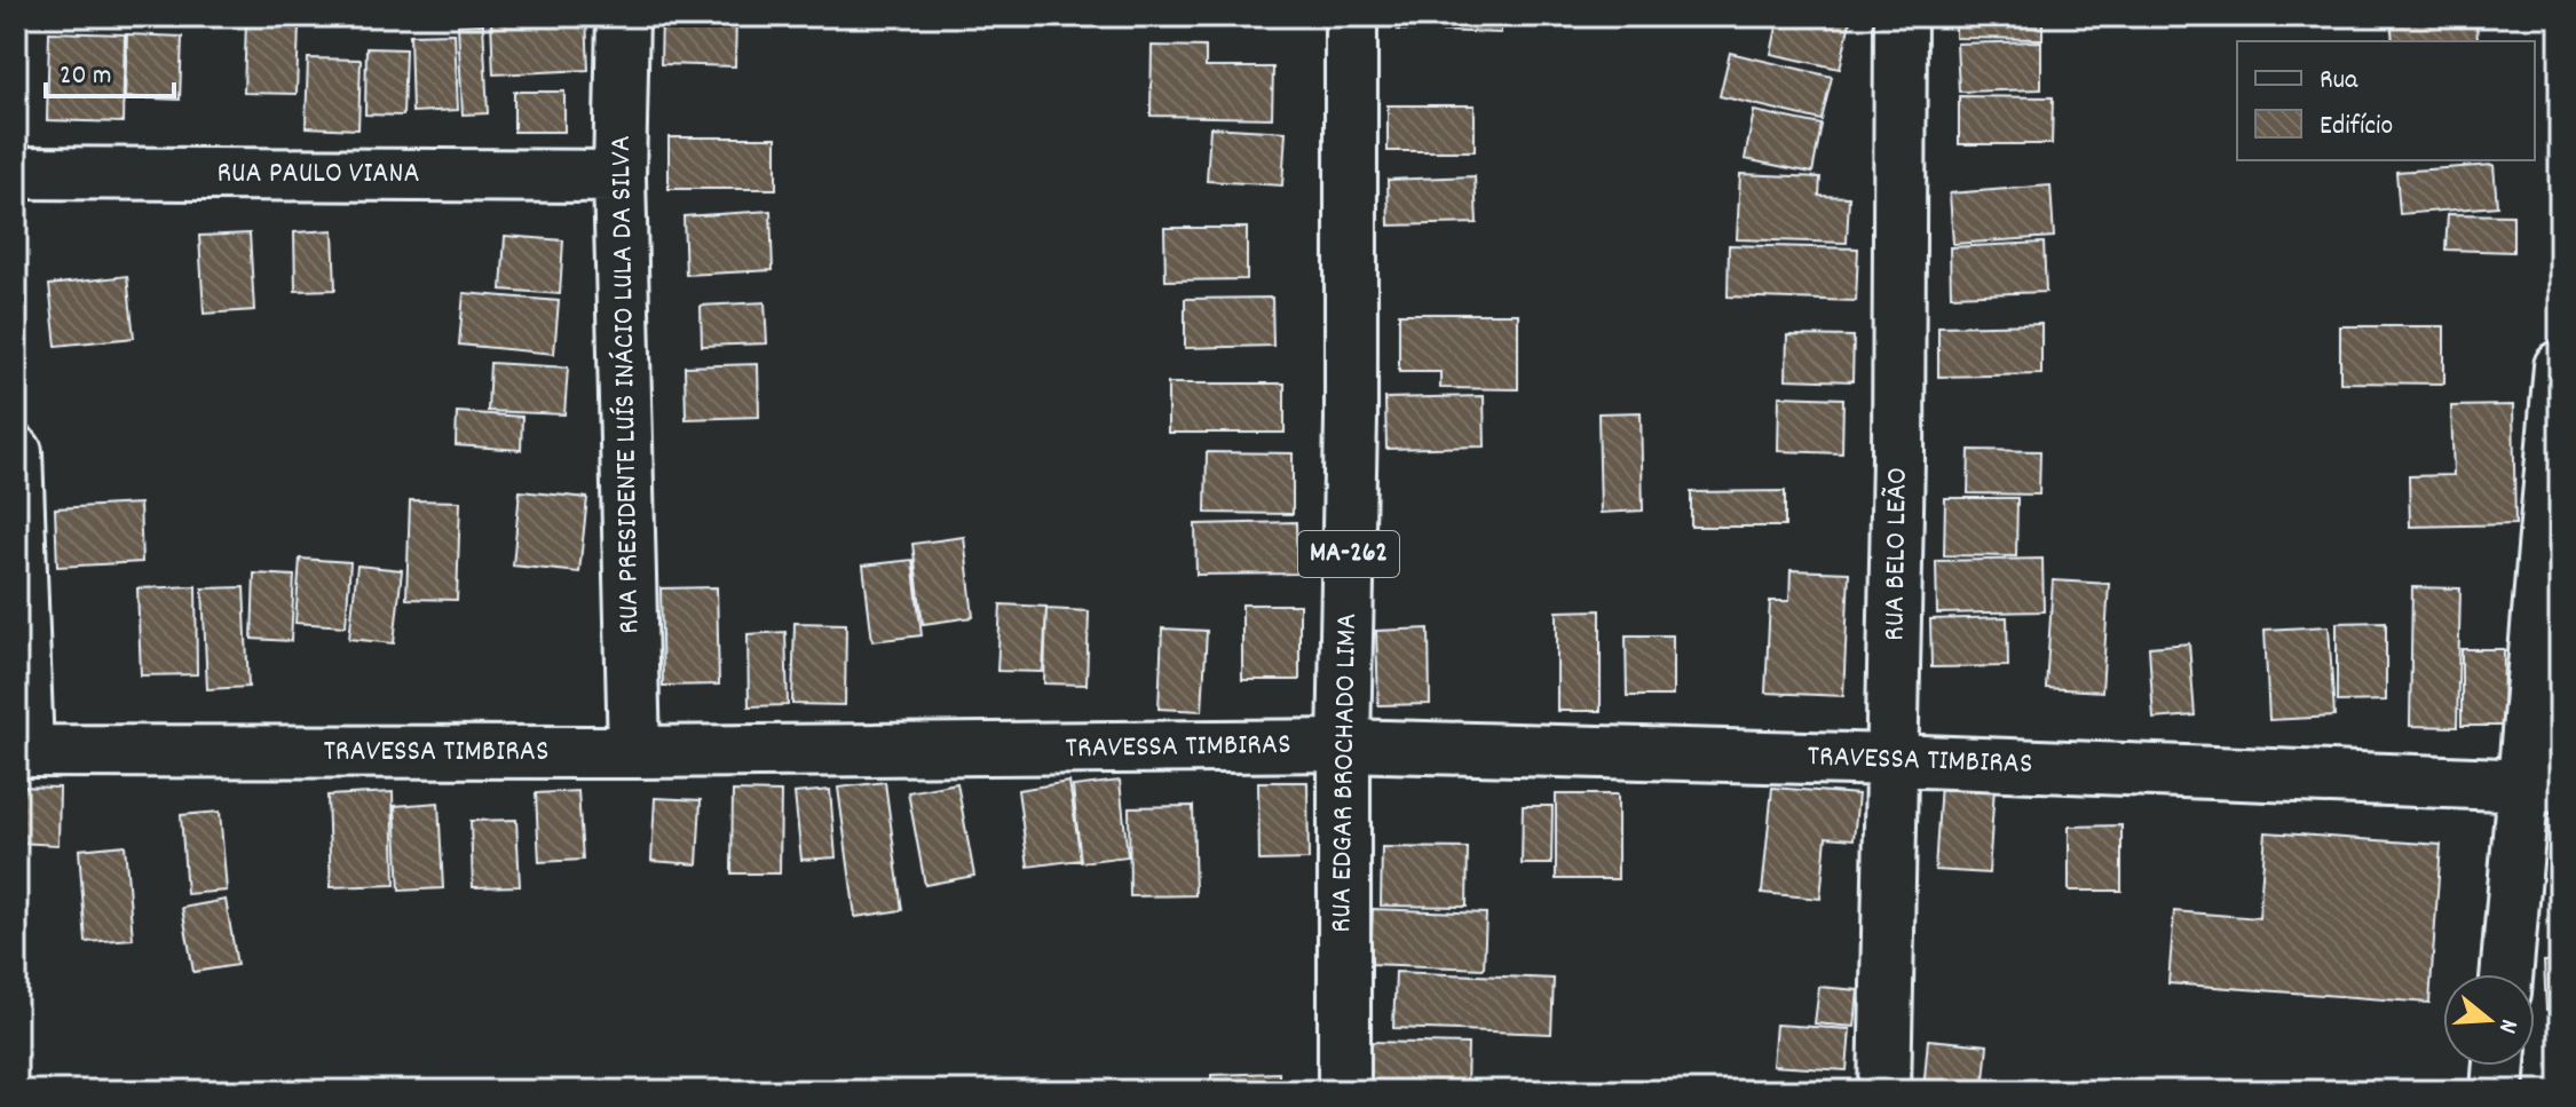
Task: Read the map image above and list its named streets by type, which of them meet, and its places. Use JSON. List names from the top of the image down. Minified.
{"streets":{"street":["RUA PAULO VIANA","RUA PRESIDENTE LUÍS INÁCIO LULA DA SILVA","MA-262","RUA BELO LEÃO","TRAVESSA TIMBIRAS","RUA EDGAR BROCHADO LIMA"]},"crossings":[["RUA PAULO VIANA","RUA PRESIDENTE LUÍS INÁCIO LULA DA SILVA"],["RUA PRESIDENTE LUÍS INÁCIO LULA DA SILVA","TRAVESSA TIMBIRAS"],["RUA BELO LEÃO","TRAVESSA TIMBIRAS"],["TRAVESSA TIMBIRAS","RUA EDGAR BROCHADO LIMA"]],"legend":["Rua","Edifício"],"scale_bar":"20 m","north":"right"}
